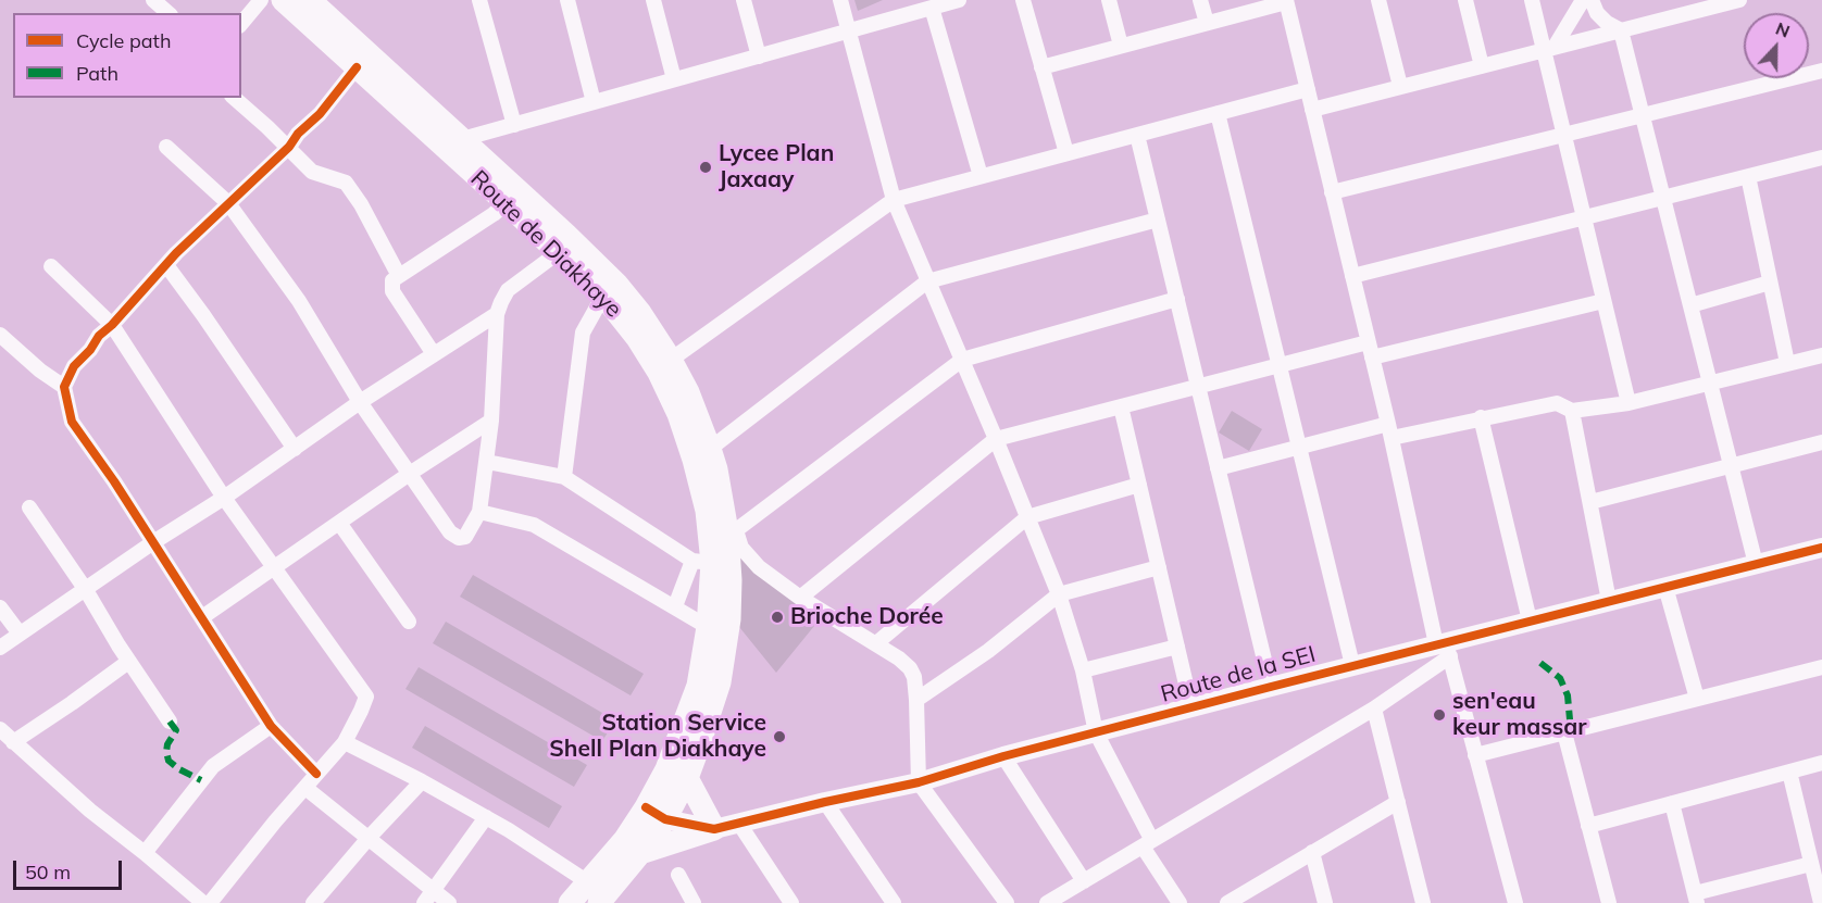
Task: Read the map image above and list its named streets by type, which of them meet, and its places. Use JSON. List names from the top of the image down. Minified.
{"streets":{"main road":["Route de Diakhaye"],"street":["Route de la SEI"]},"crossings":[["Route de Diakhaye","Route de la SEI"]],"places":["Lycee Plan Jaxaay","Brioche Dorée","sen'eau keur massar","Station Service Shell Plan Diakhaye"],"legend":["Cycle path","Path"],"scale_bar":"50 m","north":"top"}
